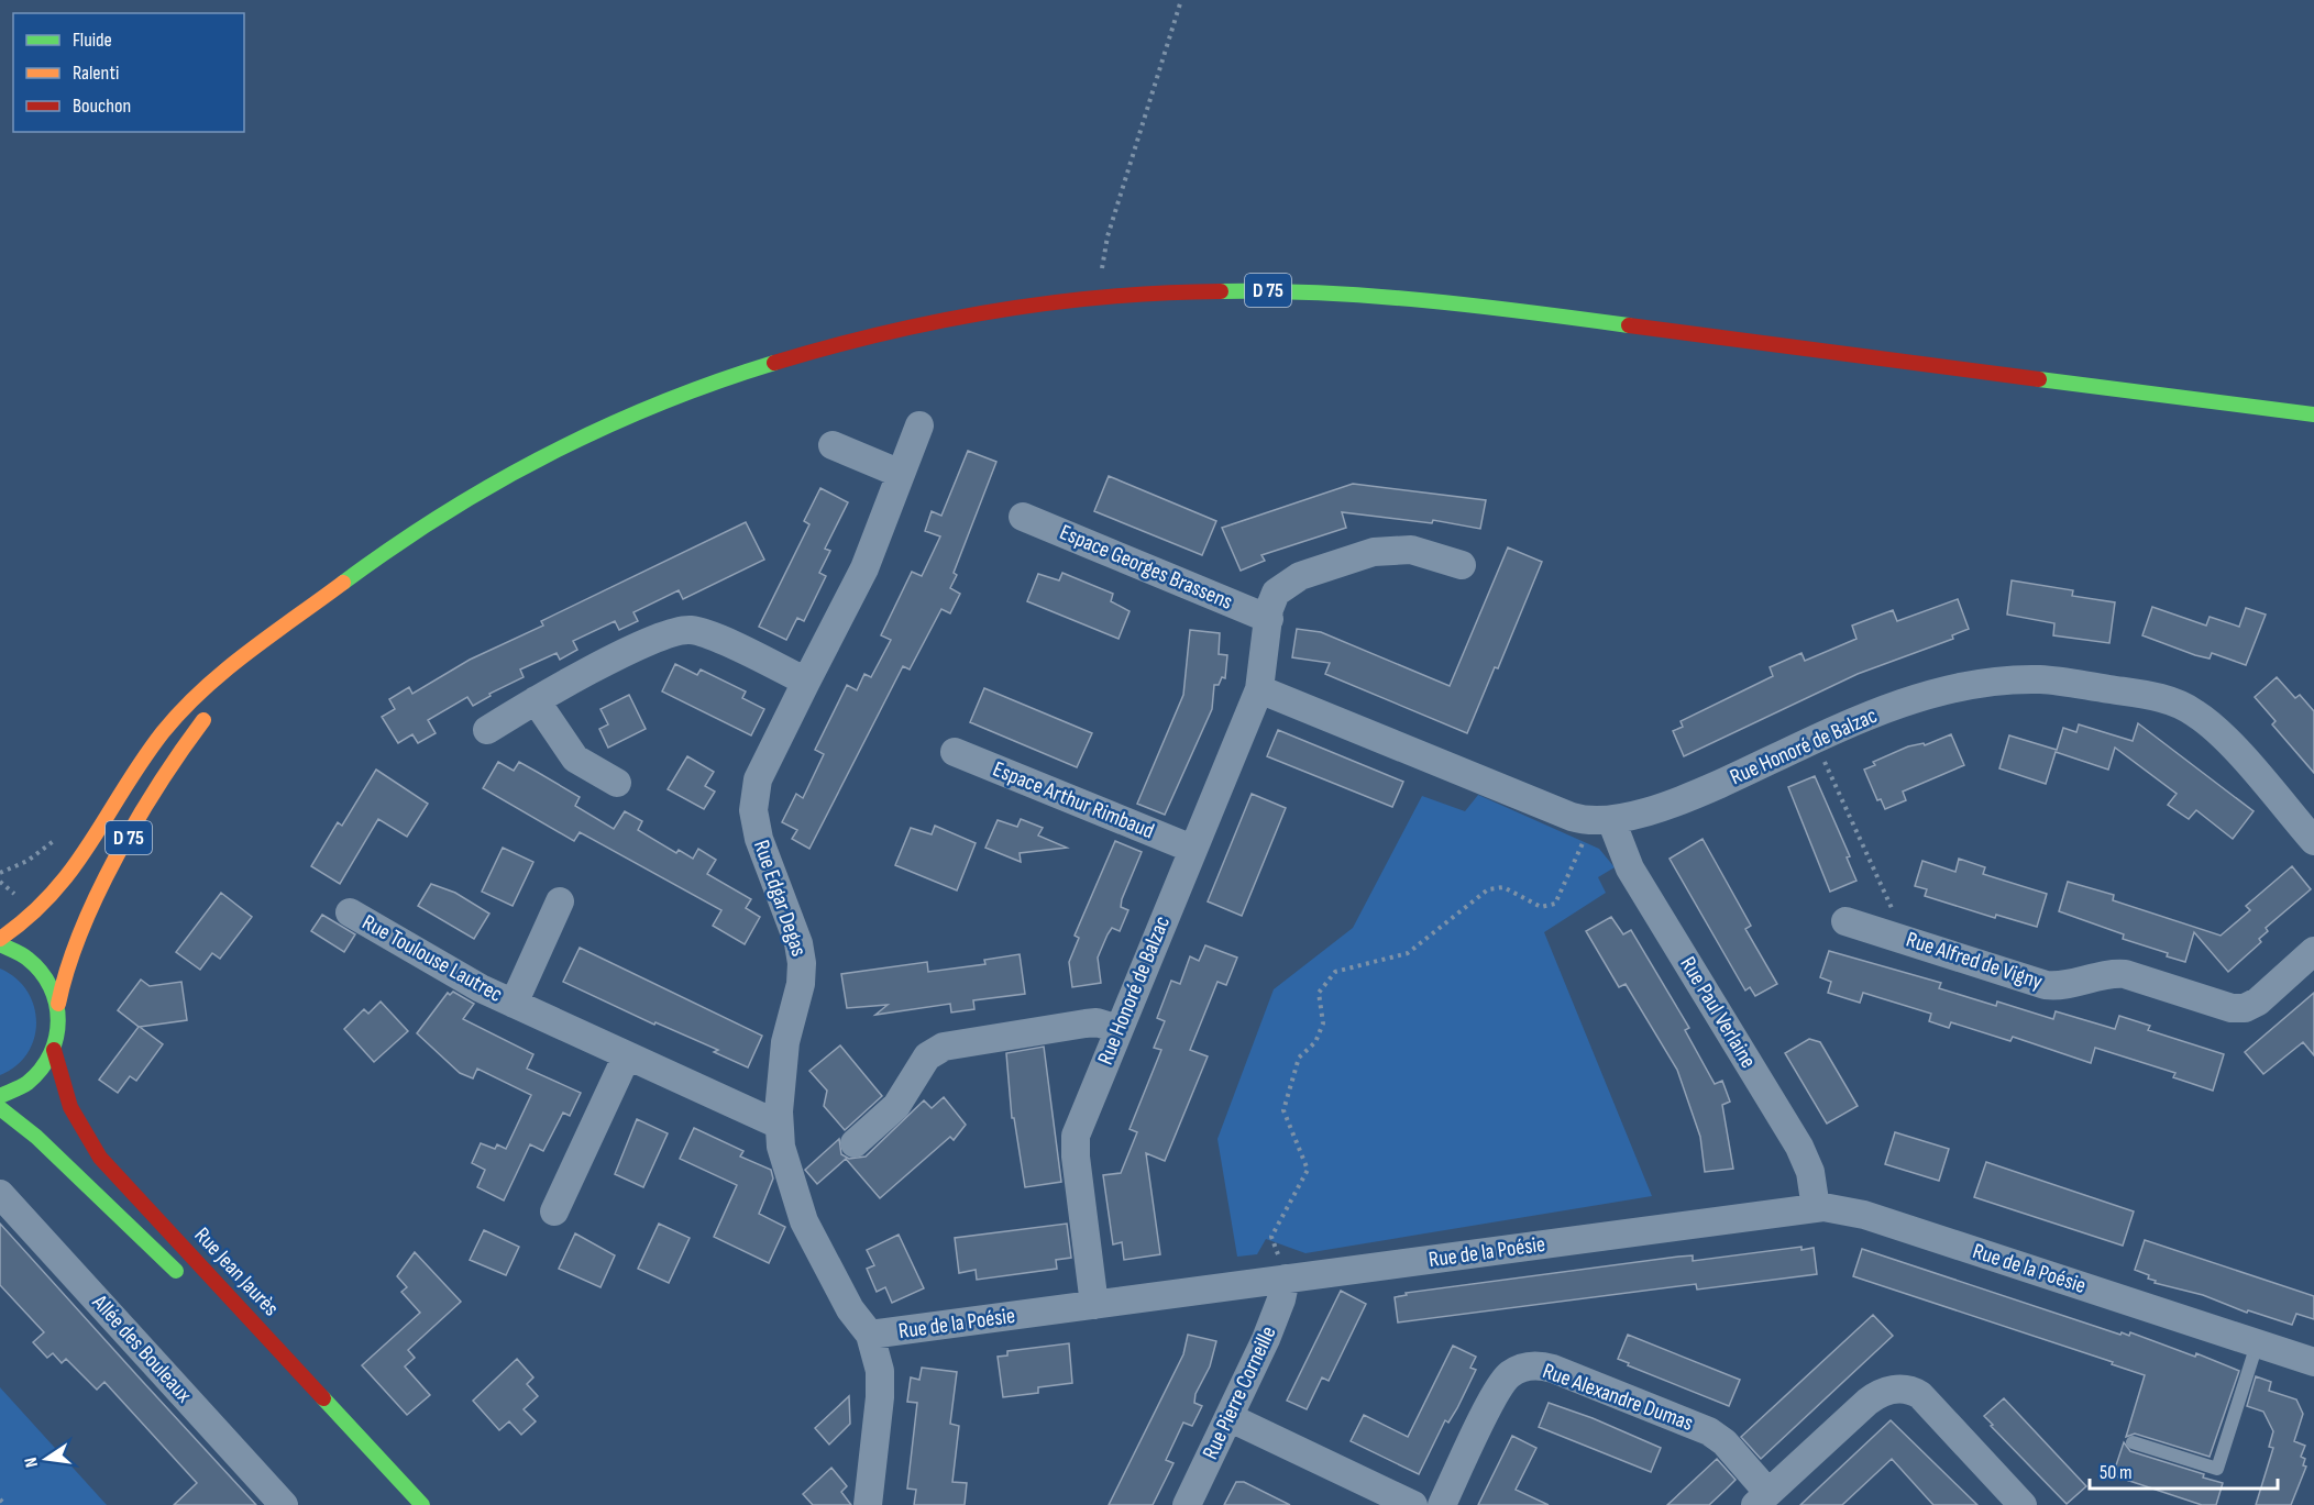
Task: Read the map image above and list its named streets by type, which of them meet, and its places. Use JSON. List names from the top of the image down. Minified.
{"streets":{"main road":["D 75","Rue Jean Jaurès"],"street":["Espace Georges Brassens","Rue Honoré de Balzac","Espace Arthur Rimbaud","Rue Edgar Degas","Rue Toulouse Lautrec","Rue Alfred de Vigny","Rue Paul Verlaine","Rue de la Poésie","Allée des Bouleaux","Rue Pierre Corneille","Rue Alexandre Dumas"]},"crossings":[["Espace Georges Brassens","Rue Honoré de Balzac"],["Rue Honoré de Balzac","Espace Arthur Rimbaud"],["Rue Honoré de Balzac","Rue Paul Verlaine"],["Rue Honoré de Balzac","Rue de la Poésie"],["Rue Edgar Degas","Rue Toulouse Lautrec"],["Rue Edgar Degas","Rue de la Poésie"],["Rue Toulouse Lautrec","Rue de la Poésie"],["Rue Paul Verlaine","Rue de la Poésie"],["Rue de la Poésie","Rue Pierre Corneille"]],"legend":["Fluide","Ralenti","Bouchon"],"scale_bar":"50 m","north":"left"}
